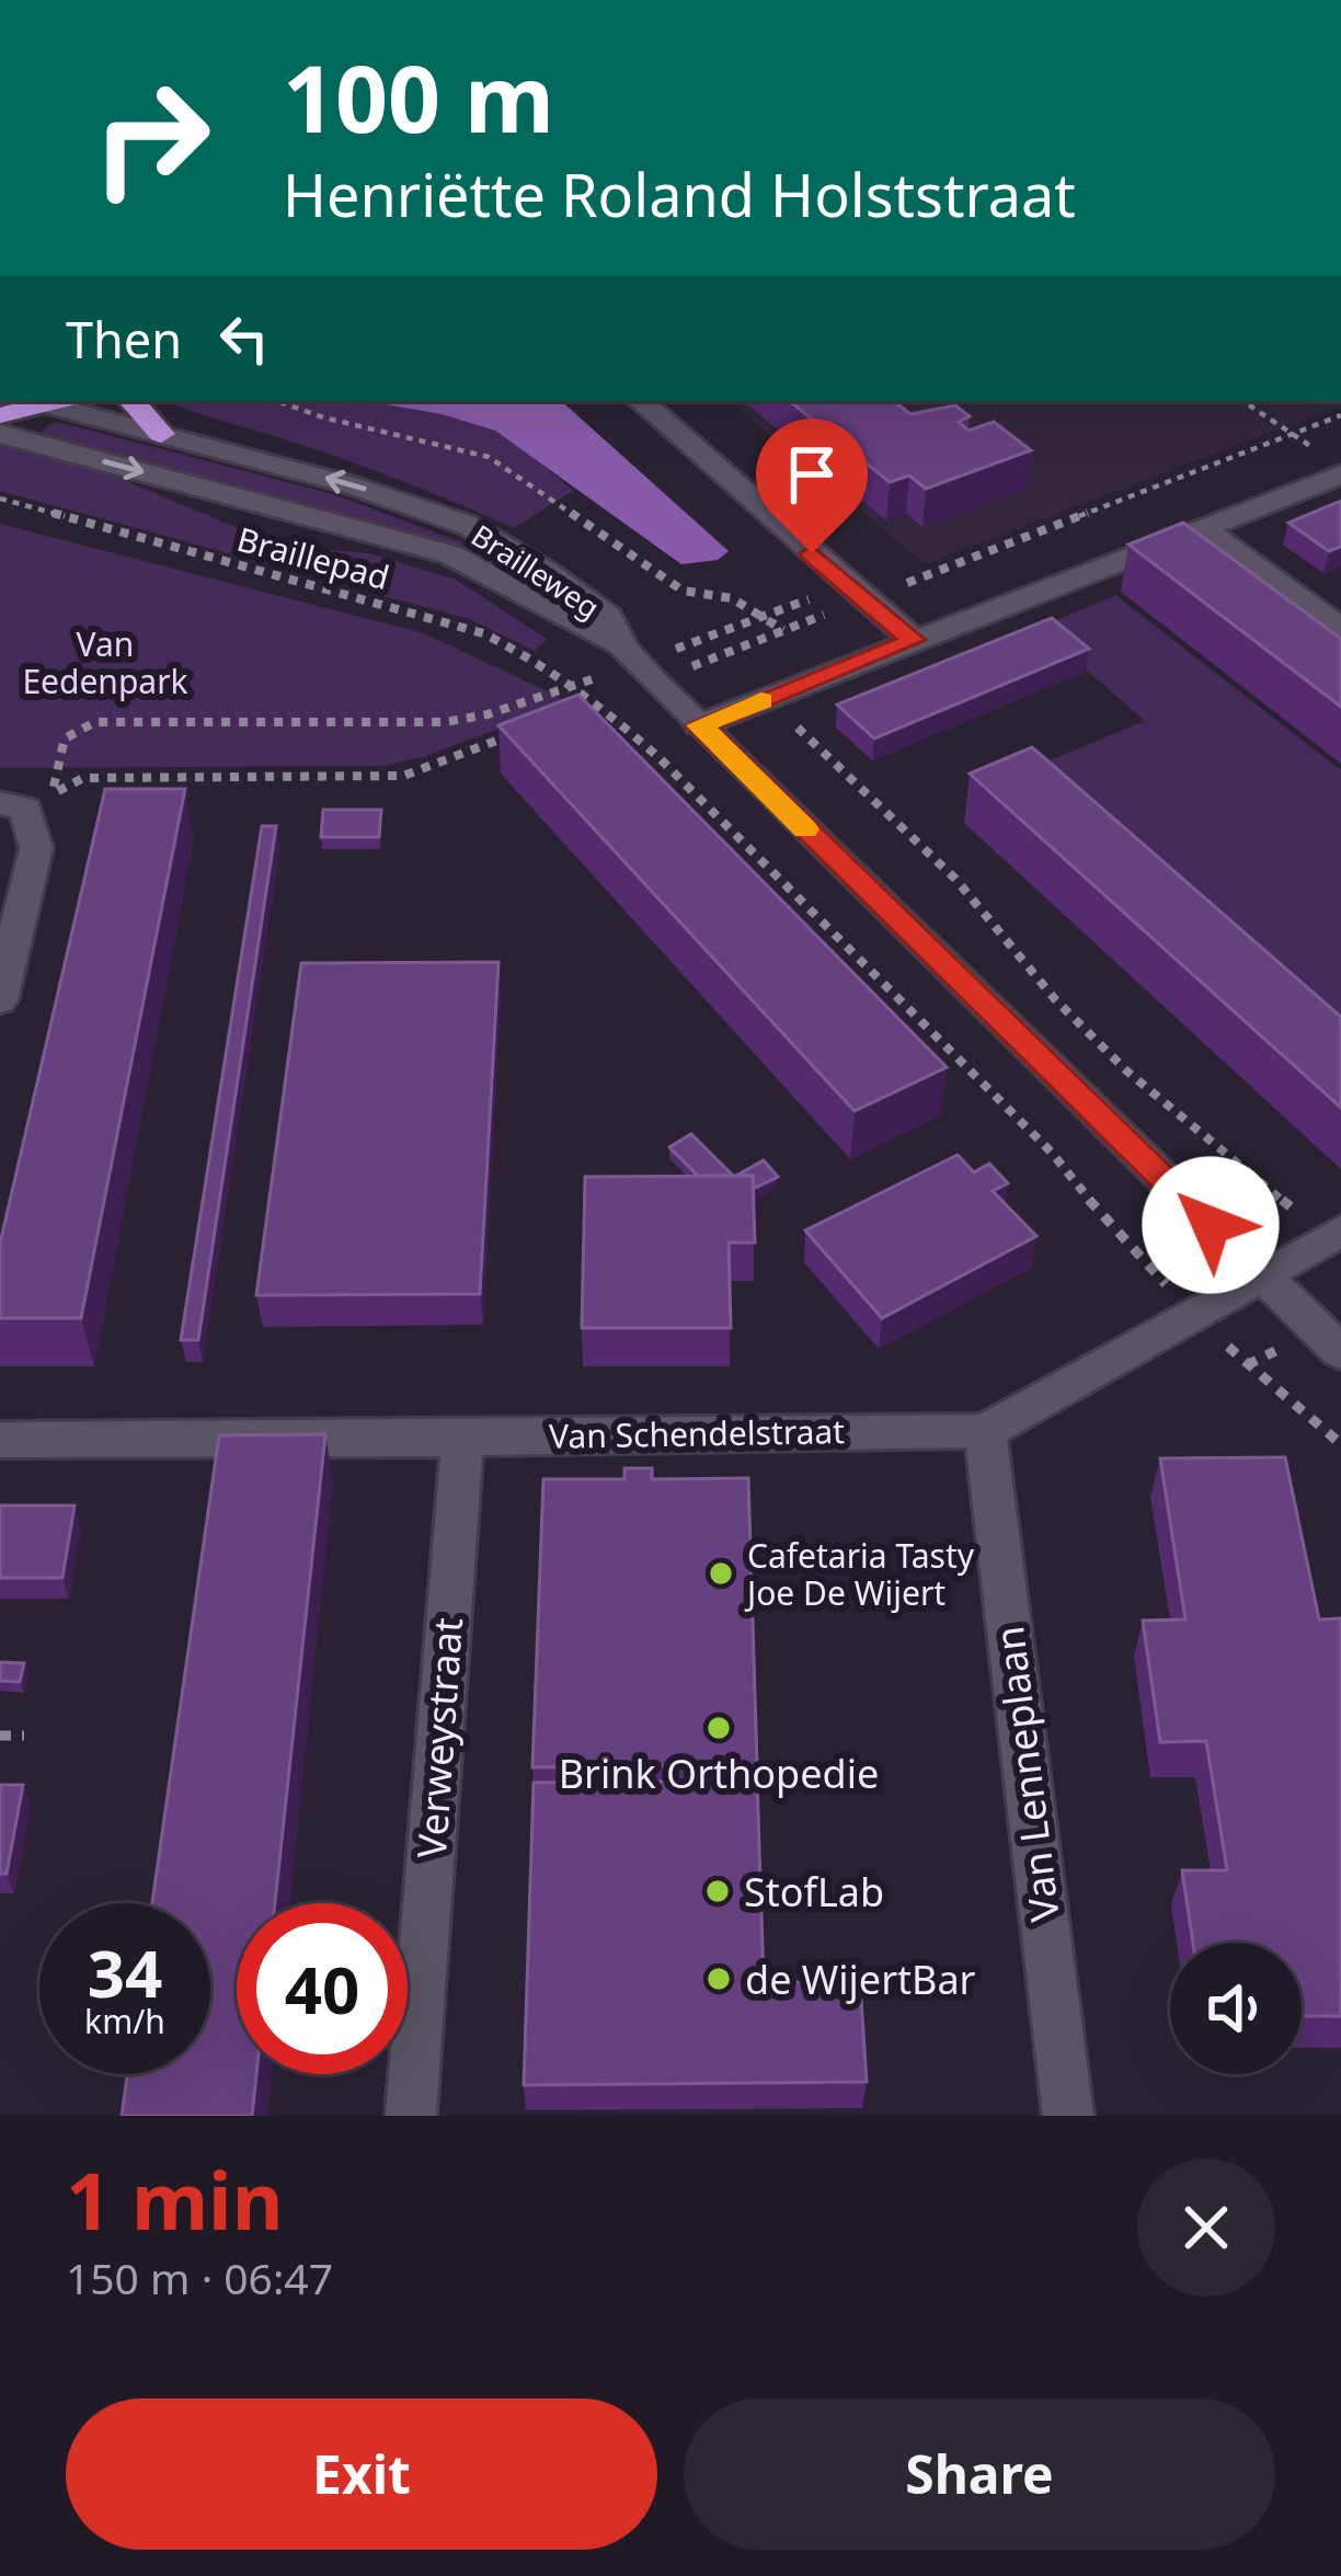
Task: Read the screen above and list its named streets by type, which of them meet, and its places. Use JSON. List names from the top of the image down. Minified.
{"streets":{"street":["Brailleweg","Van Schendelstraat","Verweystraat","Van Lenneplaan"],"path":["Braillepad"]},"crossings":[["Van Schendelstraat","Verweystraat"],["Van Schendelstraat","Van Lenneplaan"]],"parks":["Van Eedenpark"],"places":["Cafetaria Tasty Joe De Wijert","Brink Orthopedie","StofLab","de WijertBar"],"page":{"turn":["100 m","Henriëtte Roland Holststraat"],"then":"Then","speed":"34 km/h","limit":"40","heading":["1 min","150 m · 06:47"],"buttons":["Exit","Share"]}}
